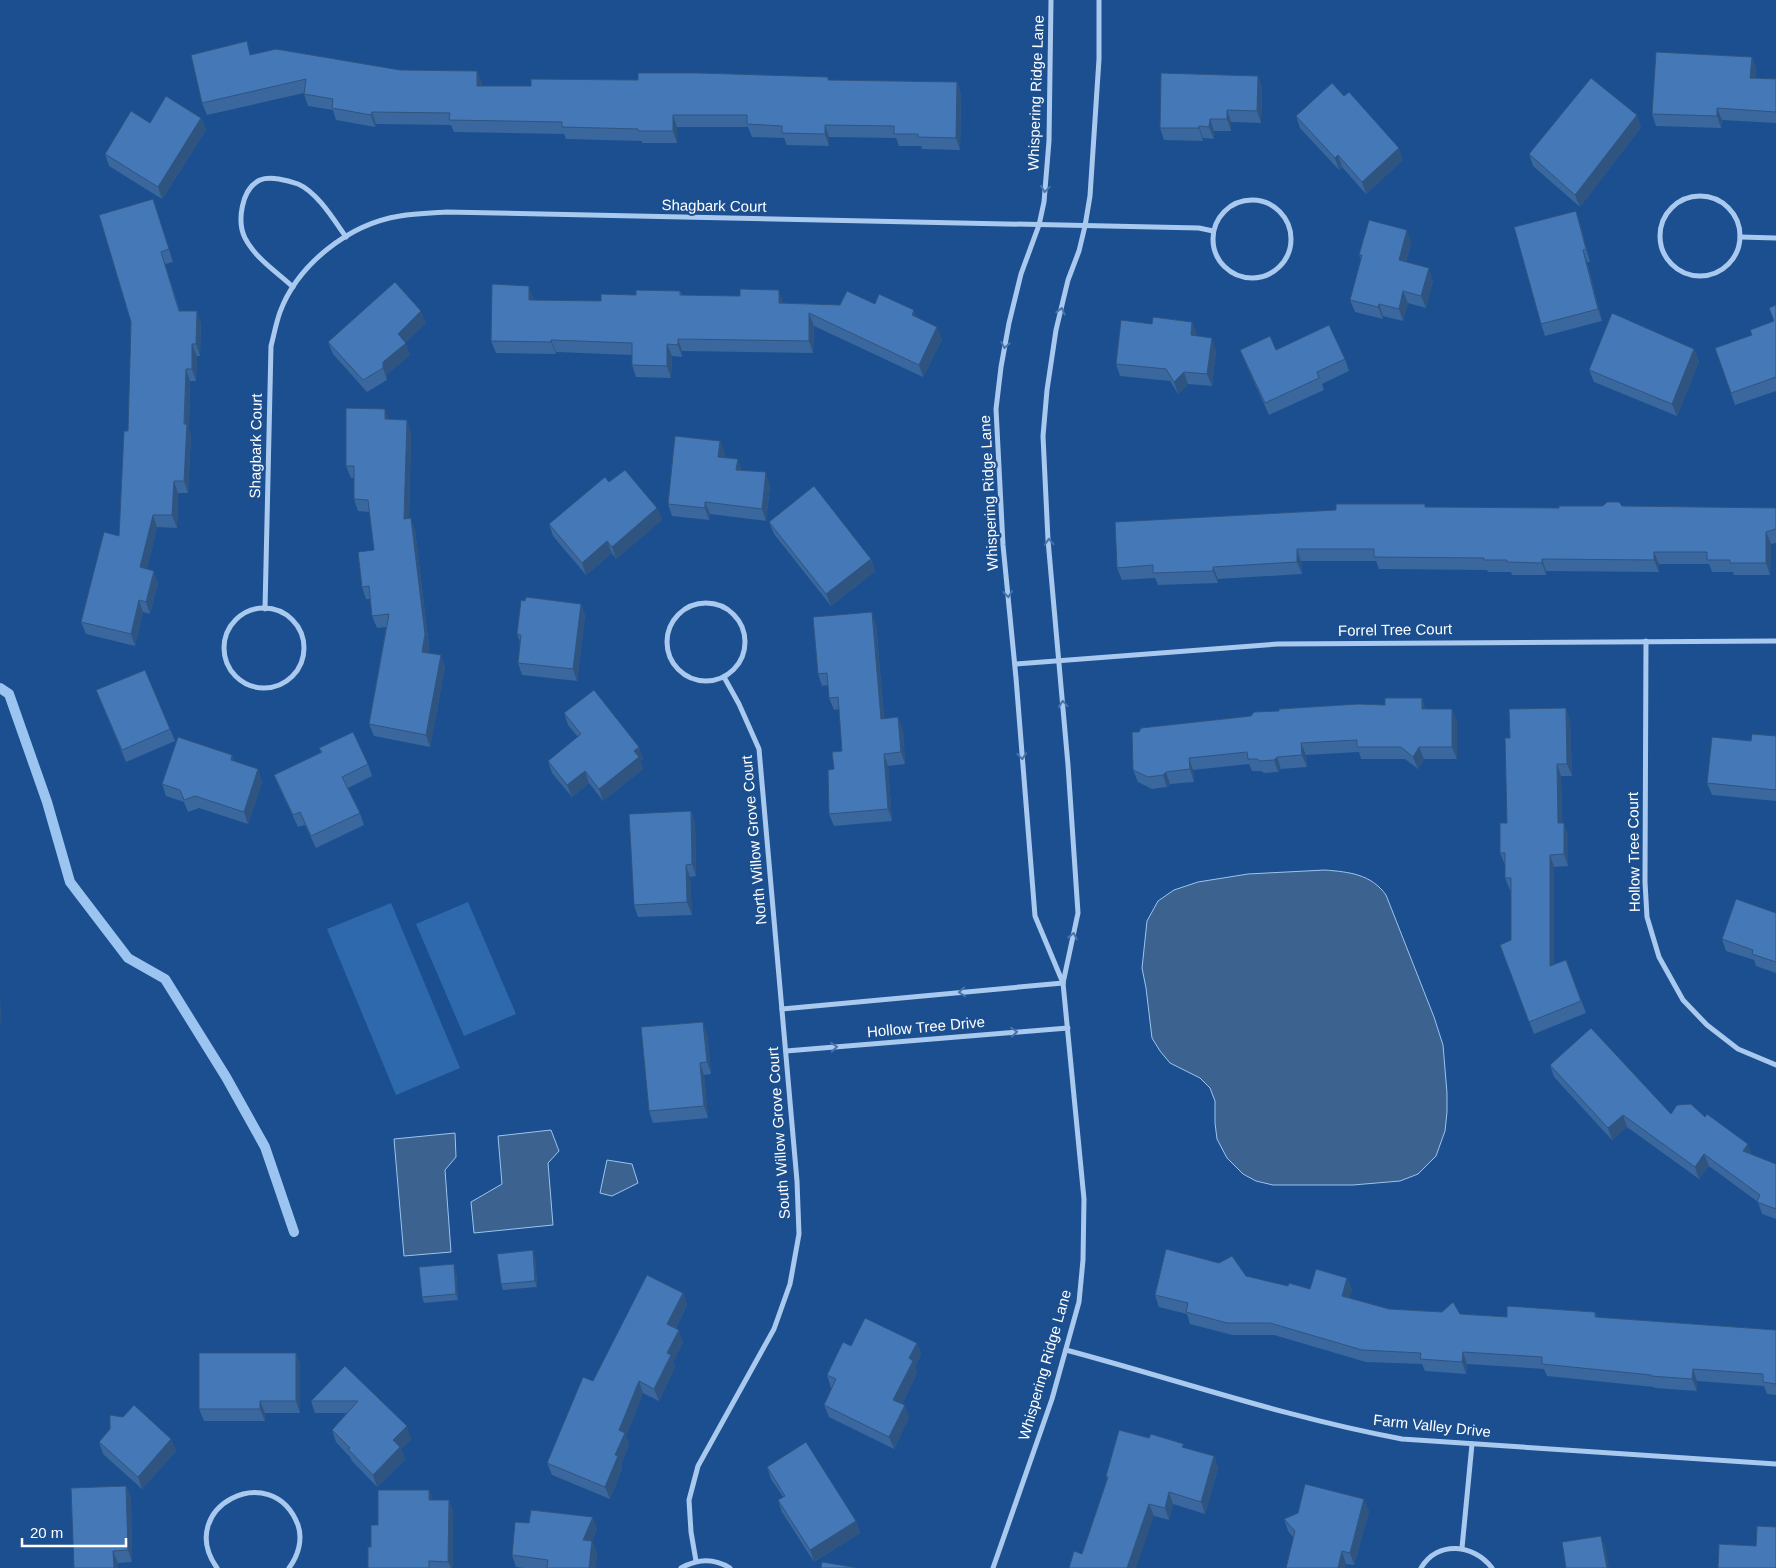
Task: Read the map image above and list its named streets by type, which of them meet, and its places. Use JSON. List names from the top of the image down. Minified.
{"streets":{"street":["Whispering Ridge Lane","Shagbark Court","Forrel Tree Court","North Willow Grove Court","Hollow Tree Court","Hollow Tree Drive","South Willow Grove Court","Farm Valley Drive"]},"crossings":[["Whispering Ridge Lane","Shagbark Court"],["Whispering Ridge Lane","Forrel Tree Court"],["Whispering Ridge Lane","Hollow Tree Drive"],["Whispering Ridge Lane","Farm Valley Drive"],["Forrel Tree Court","Hollow Tree Court"],["North Willow Grove Court","Hollow Tree Drive"],["North Willow Grove Court","South Willow Grove Court"],["Hollow Tree Drive","South Willow Grove Court"]],"scale_bar":"20 m"}
